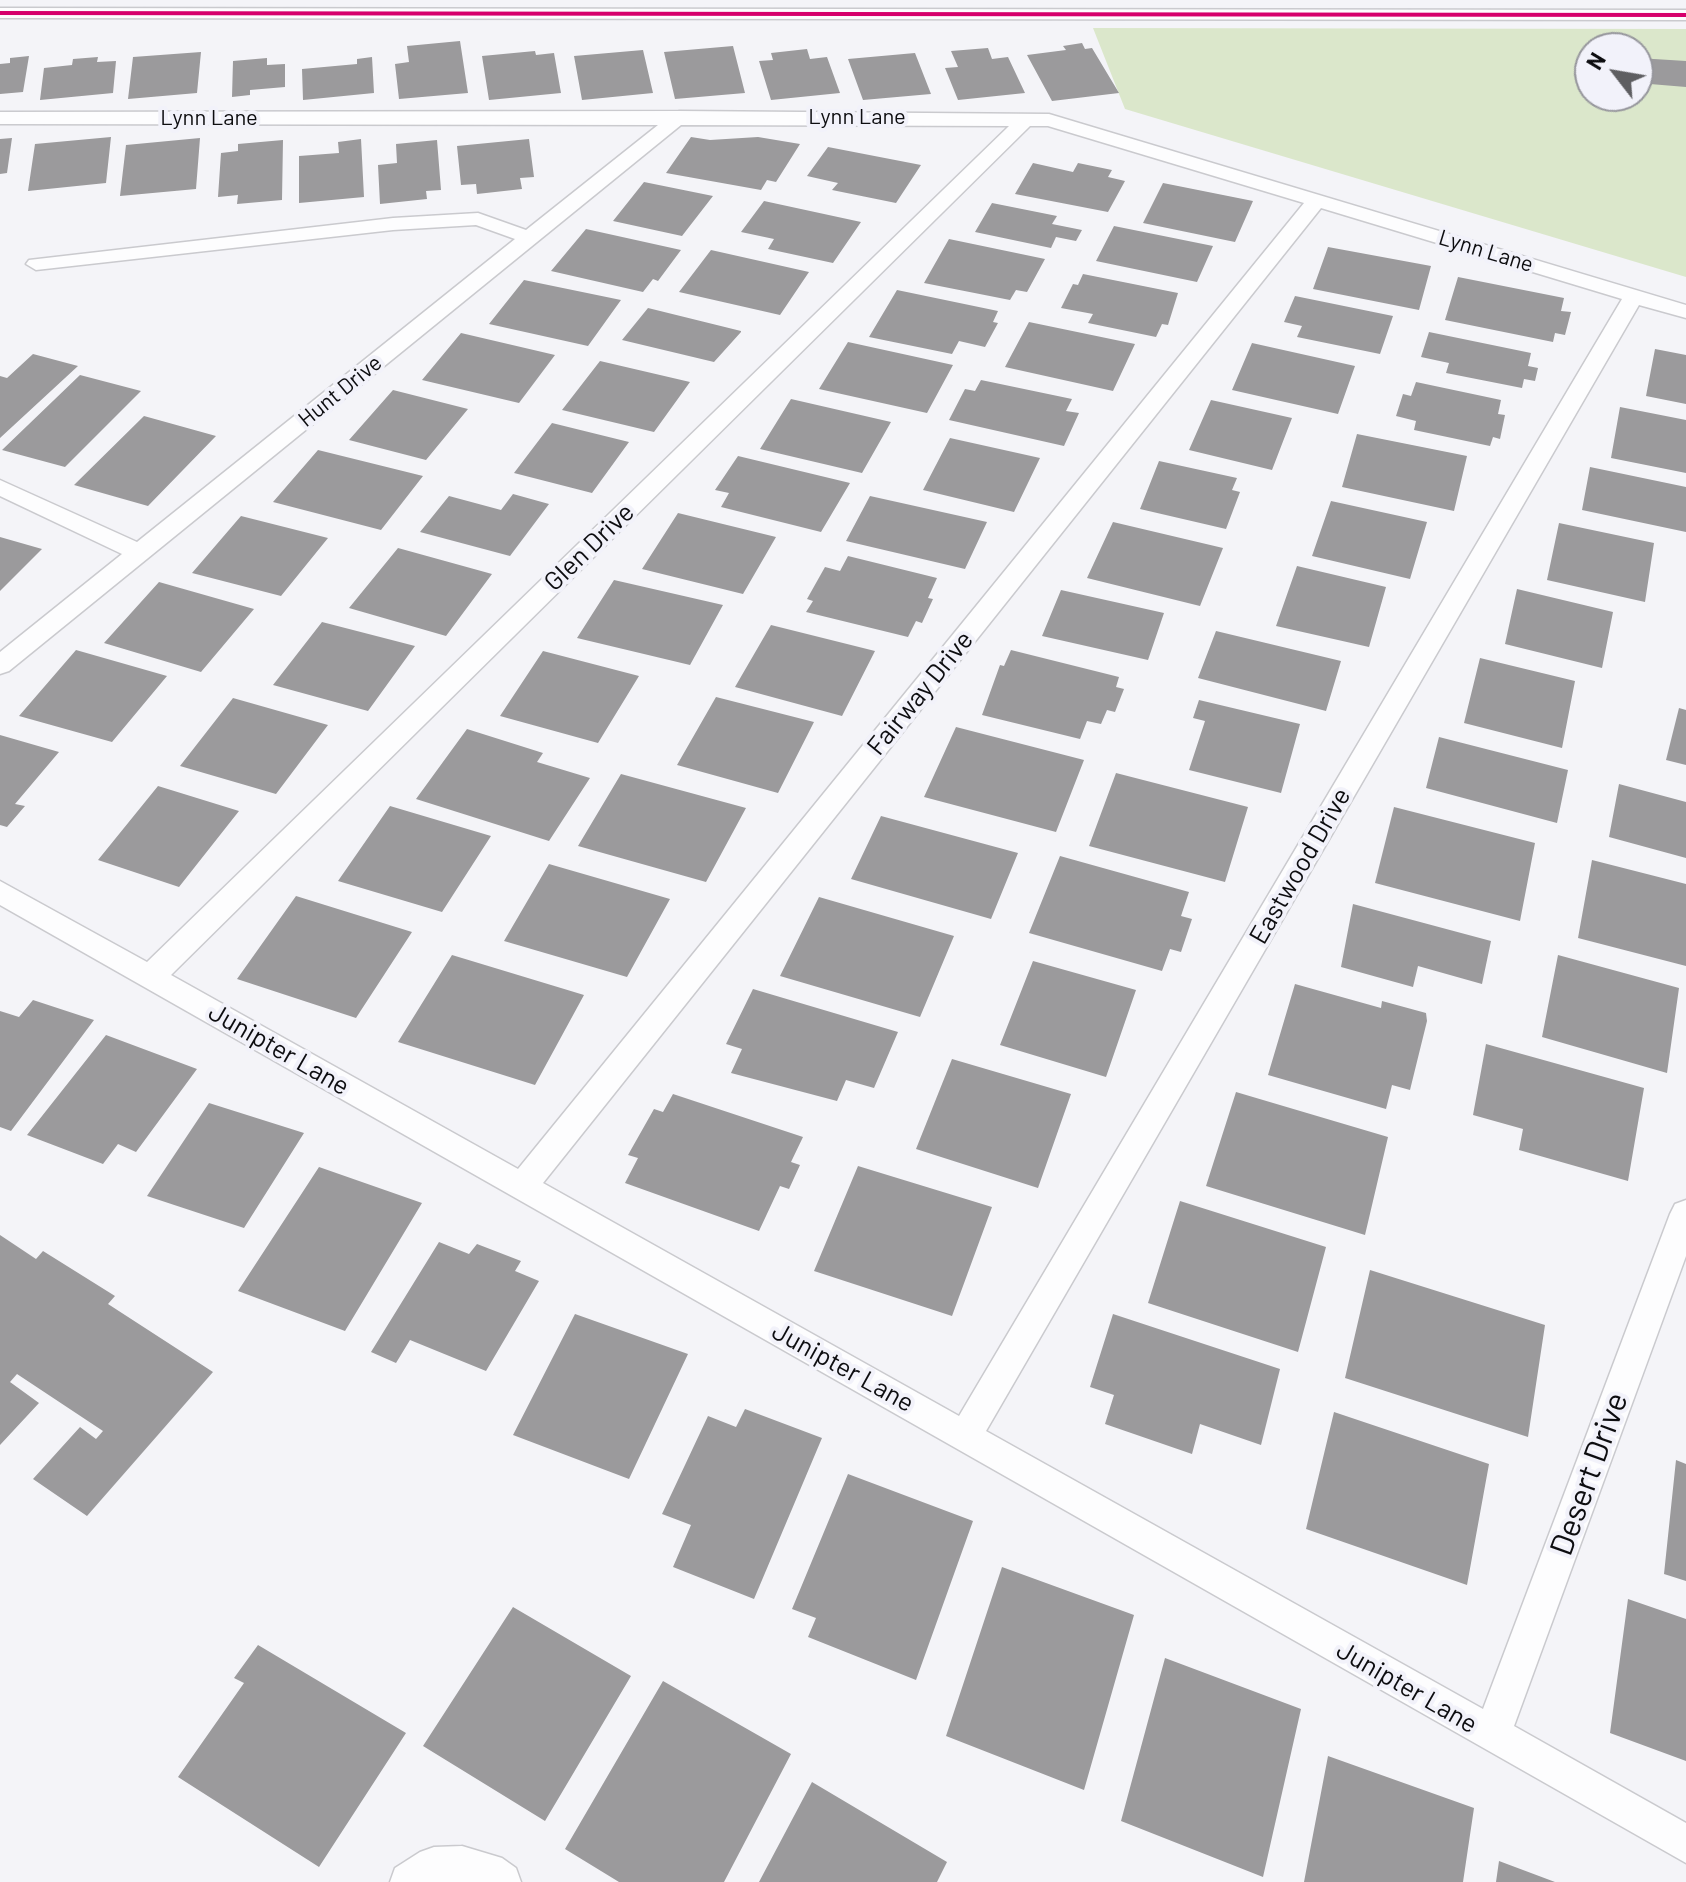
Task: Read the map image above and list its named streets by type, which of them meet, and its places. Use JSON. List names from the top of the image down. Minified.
{"streets":{"lane":["Lynn Lane","Hunt Drive","Glen Drive","Fairway Drive","Eastwood Drive","Junipter Lane","Desert Drive"]},"crossings":[["Lynn Lane","Hunt Drive"],["Lynn Lane","Glen Drive"],["Lynn Lane","Fairway Drive"],["Lynn Lane","Eastwood Drive"],["Glen Drive","Junipter Lane"],["Fairway Drive","Junipter Lane"],["Eastwood Drive","Junipter Lane"],["Junipter Lane","Desert Drive"]],"north":"top left"}
